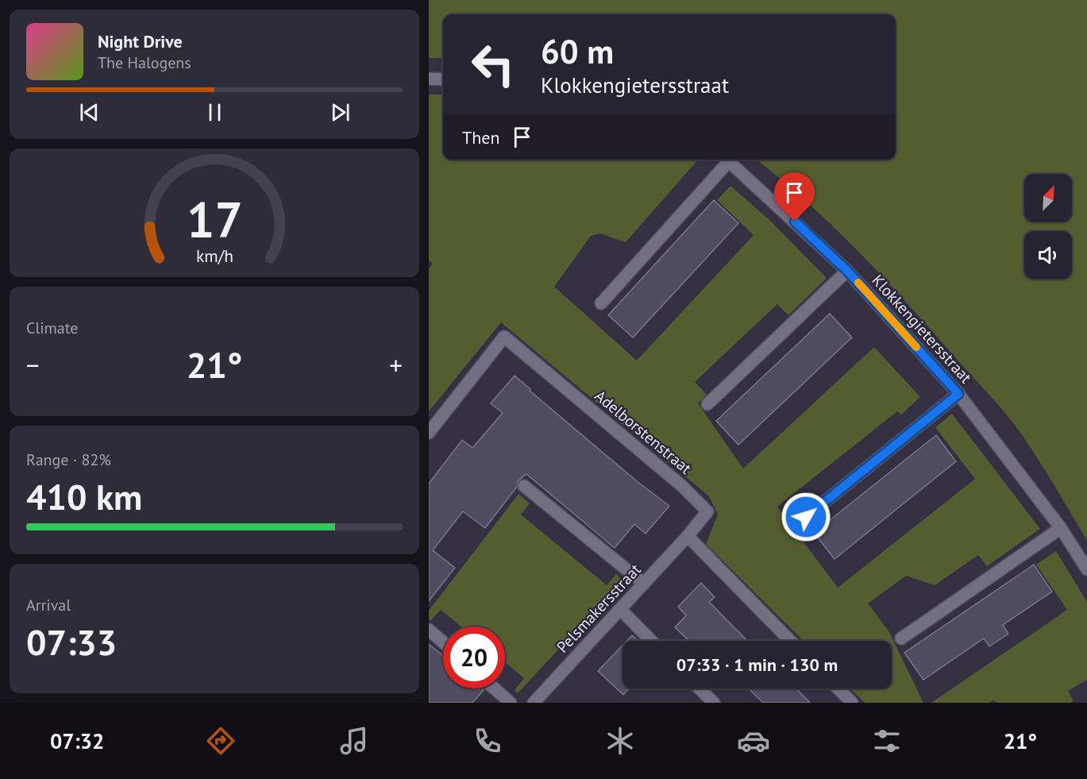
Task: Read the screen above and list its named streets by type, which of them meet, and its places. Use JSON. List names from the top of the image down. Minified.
{"streets":{"street":["Klokkengietersstraat","Adelborstenstraat","Pelsmakersstraat"]},"crossings":[["Adelborstenstraat","Pelsmakersstraat"]],"north":"top right","page":{"turn":["60 m","Klokkengietersstraat"],"song":["Night Drive","The Halogens"],"then":"Then","tile":["Climate",["Range · 82%","410 km"],["Arrival","07:33"]],"heat":["−","21°","+"],"limit":"20","trip":"07:33 · 1 min · 130 m","tabs":["07:32","21°"],"gauge":["17","km/h"]}}
